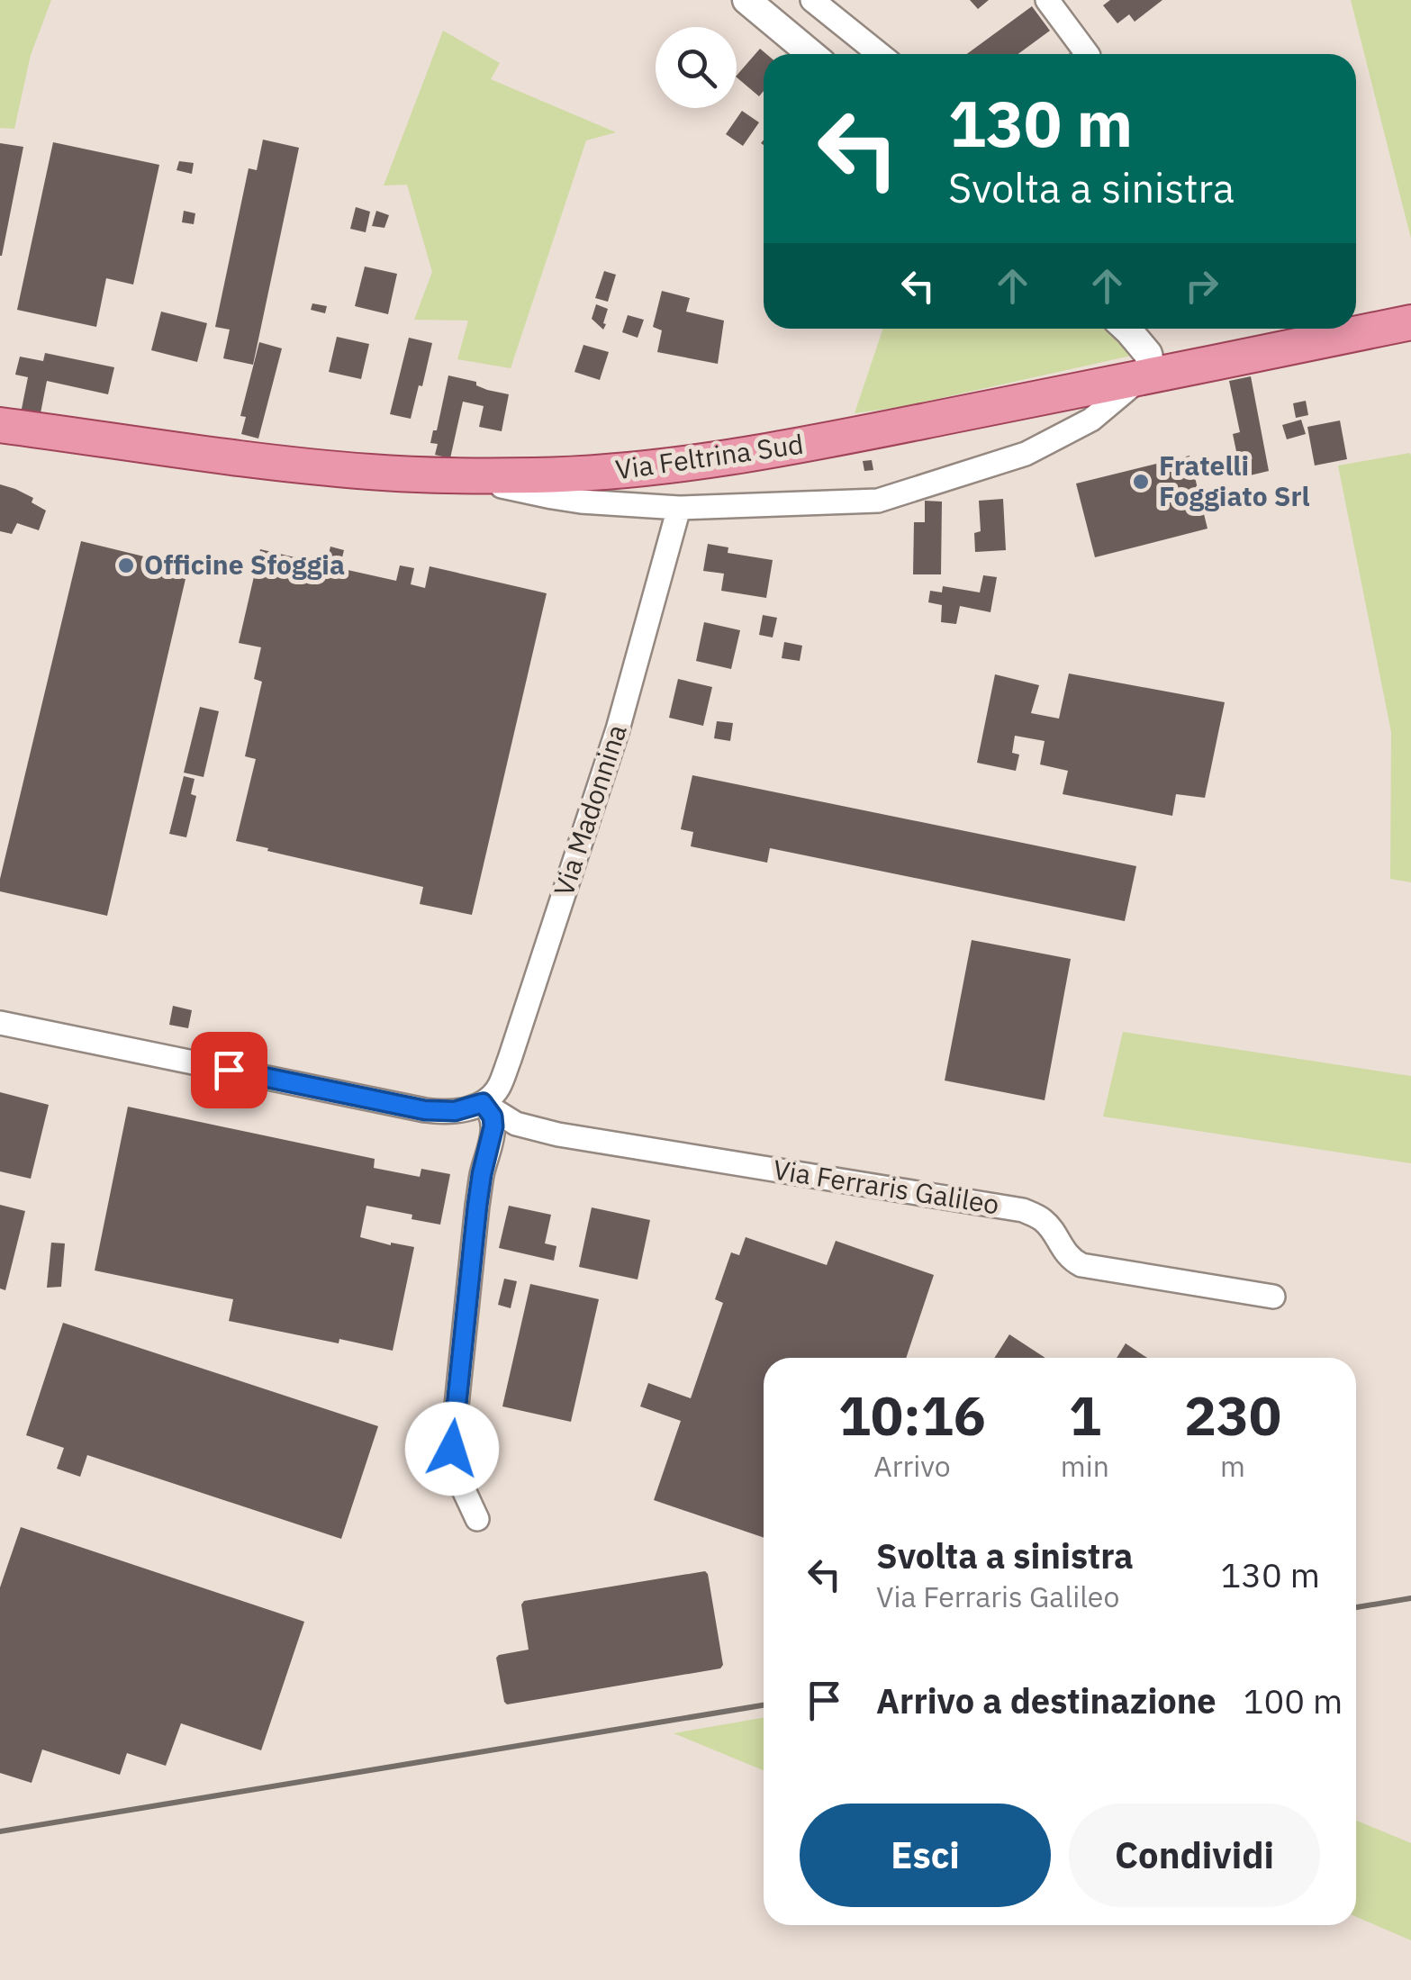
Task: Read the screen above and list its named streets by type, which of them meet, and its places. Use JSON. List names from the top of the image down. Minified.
{"streets":{"main road":["Via Feltrina Sud"],"street":["Via Madonnina","Via Ferraris Galileo"]},"crossings":[["Via Madonnina","Via Ferraris Galileo"]],"places":["Fratelli Foggiato Srl","Officine Sfoggia"],"page":{"turn":["130 m","Svolta a sinistra"],"eta":["10:16","Arrivo","1","min","230","m"],"list":[{"name":"Svolta a sinistra","note":"Via Ferraris Galileo","value":"130 m"},{"name":"Arrivo a destinazione","value":"100 m"}],"buttons":["Esci","Condividi"]}}
